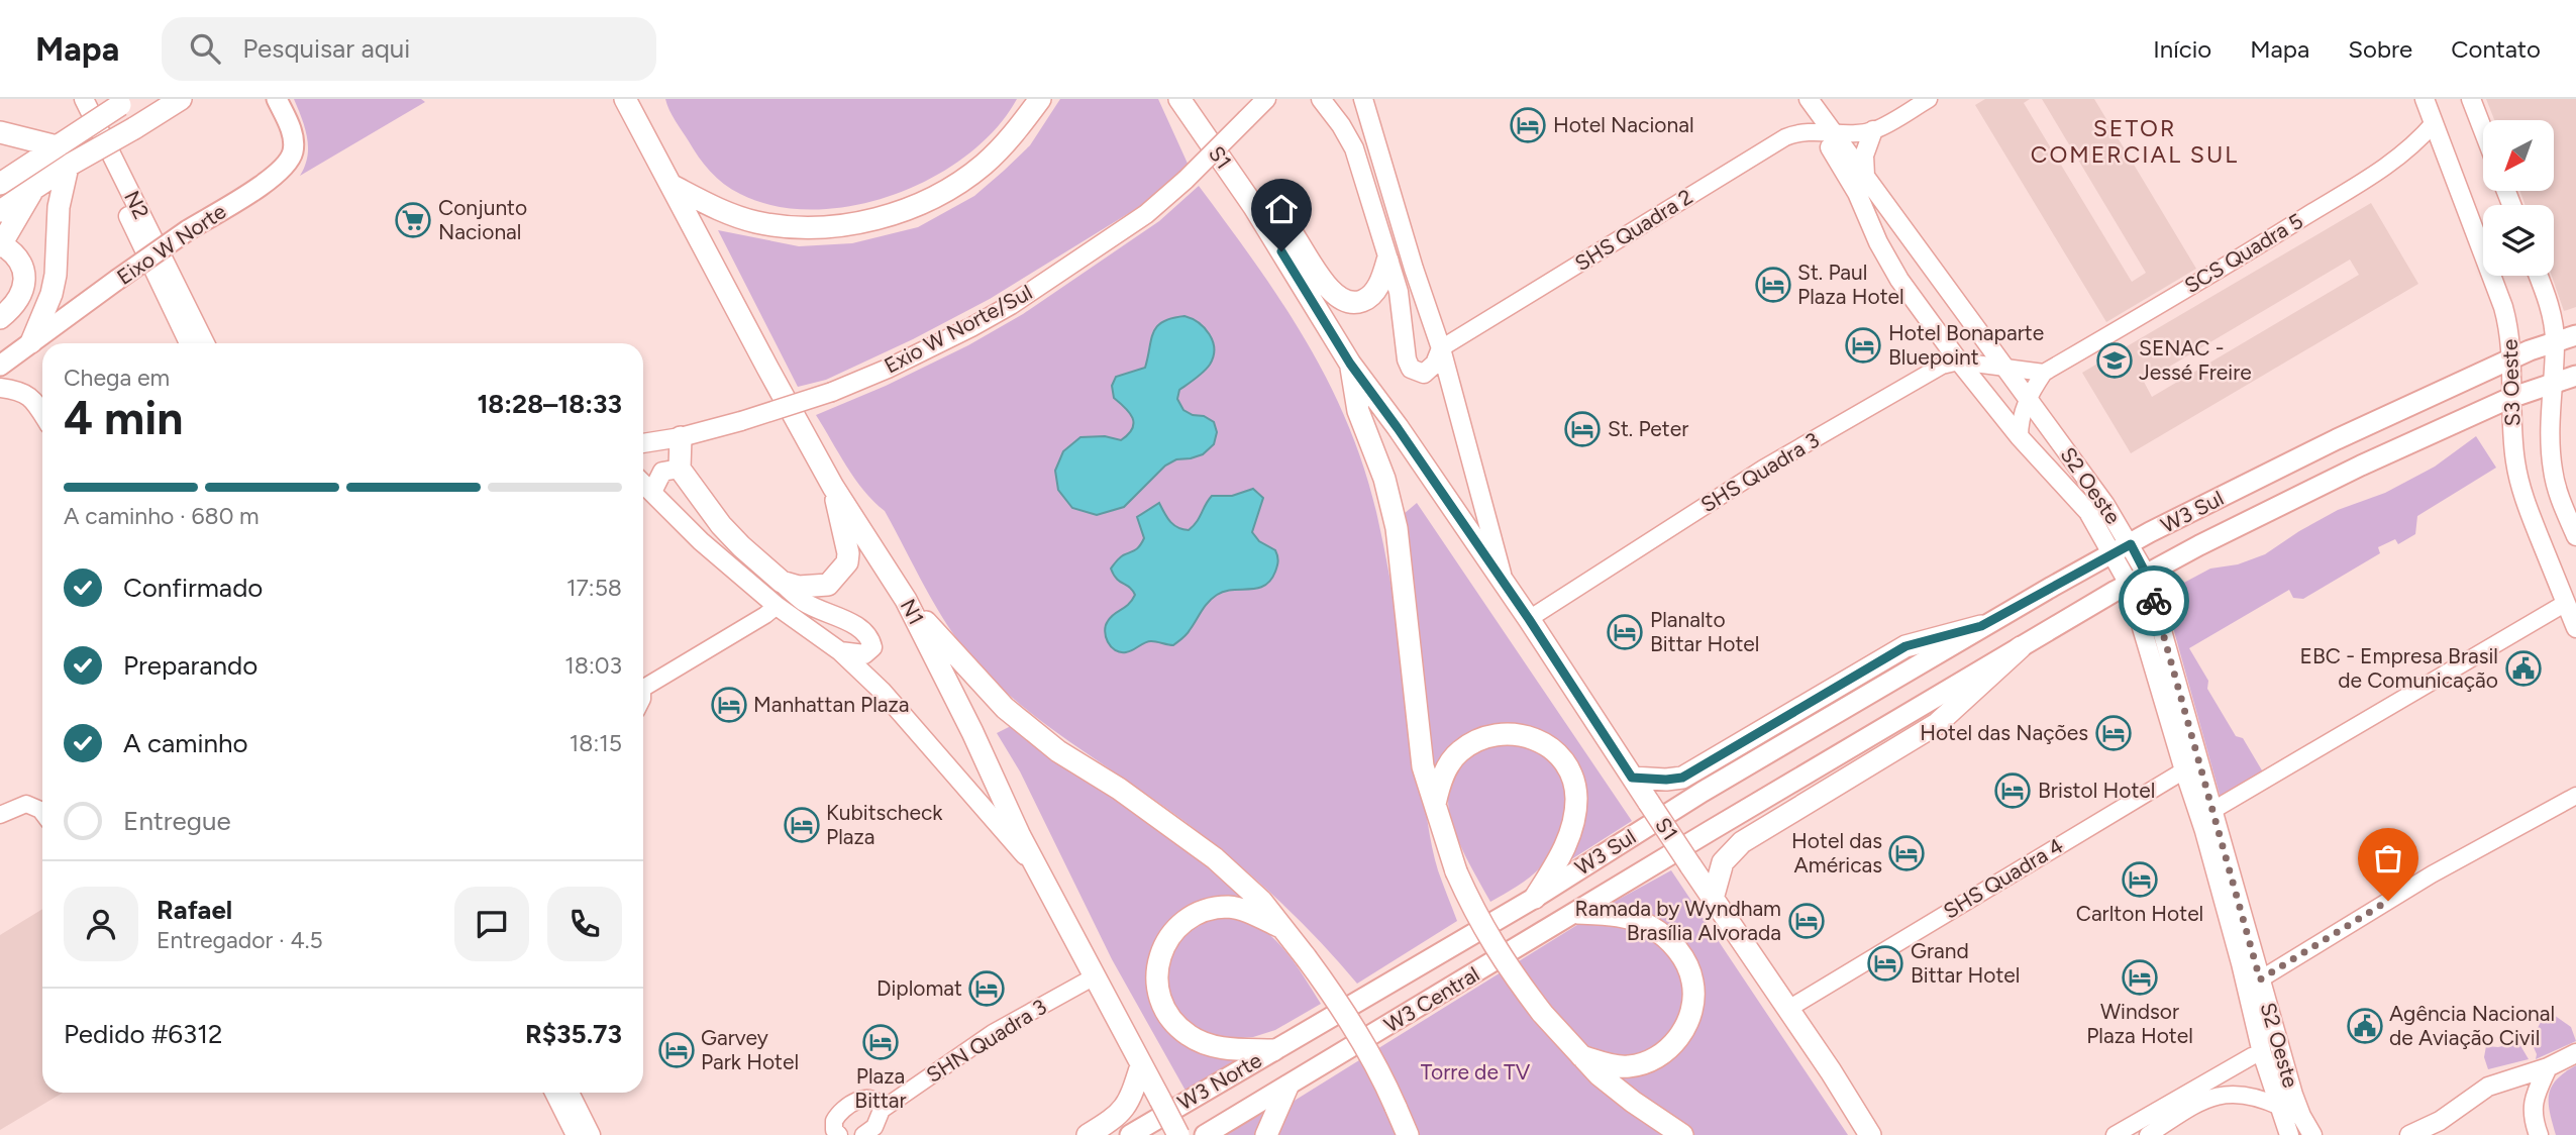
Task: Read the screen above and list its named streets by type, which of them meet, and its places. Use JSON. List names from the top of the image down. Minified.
{"streets":{"highway":["S1","N1"],"main road":["N2","Eixo W Norte","Exio W Norte/Sul","S3 Oeste","S2 Oeste","W3 Sul","W3 Central","W3 Norte"],"street":["SHS Quadra 2","SCS Quadra 5","SHS Quadra 3","SHS Quadra 4","SHN Quadra 3"]},"crossings":[["S1","SHS Quadra 3"],["S1","SHS Quadra 4"],["SHS Quadra 2","S2 Oeste"],["SCS Quadra 5","S3 Oeste"],["SCS Quadra 5","S2 Oeste"],["S3 Oeste","W3 Sul"],["SHS Quadra 3","S2 Oeste"],["S2 Oeste","W3 Sul"],["S2 Oeste","SHS Quadra 4"],["W3 Sul","W3 Central"],["N1","SHN Quadra 3"],["W3 Central","W3 Norte"]],"districts":["SETOR COMERCIAL SUL"],"parks":["Torre de TV"],"places":{"hotel":["Hotel Nacional","St. Paul Plaza Hotel","Hotel Bonaparte Bluepoint","St. Peter","Planalto Bittar Hotel","Manhattan Plaza","Hotel das Nações","Bristol Hotel","Kubitscheck Plaza","Hotel das Américas","Carlton Hotel","Ramada by Wyndham Brasília Alvorada","Grand Bittar Hotel","Windsor Plaza Hotel","Diplomat","Plaza Bittar","Garvey Park Hotel"],"supermarket":["Conjunto Nacional"],"school or university":["SENAC - Jessé Freire"],"public building":["EBC - Empresa Brasil de Comunicação","Agência Nacional de Aviação Civil"]},"north":"bottom left","page":{"header":"Mapa","search":"Pesquisar aqui","nav":["Início","Mapa","Sobre","Contato"],"heading":["4 min","Chega em","18:28–18:33"],"panel":["Rafael","Entregador · 4.5","Pedido #6312","R$35.73"],"bar":"A caminho · 680 m","list":[["Confirmado","17:58"],["Preparando","18:03"],["A caminho","18:15"],"Entregue"]}}
